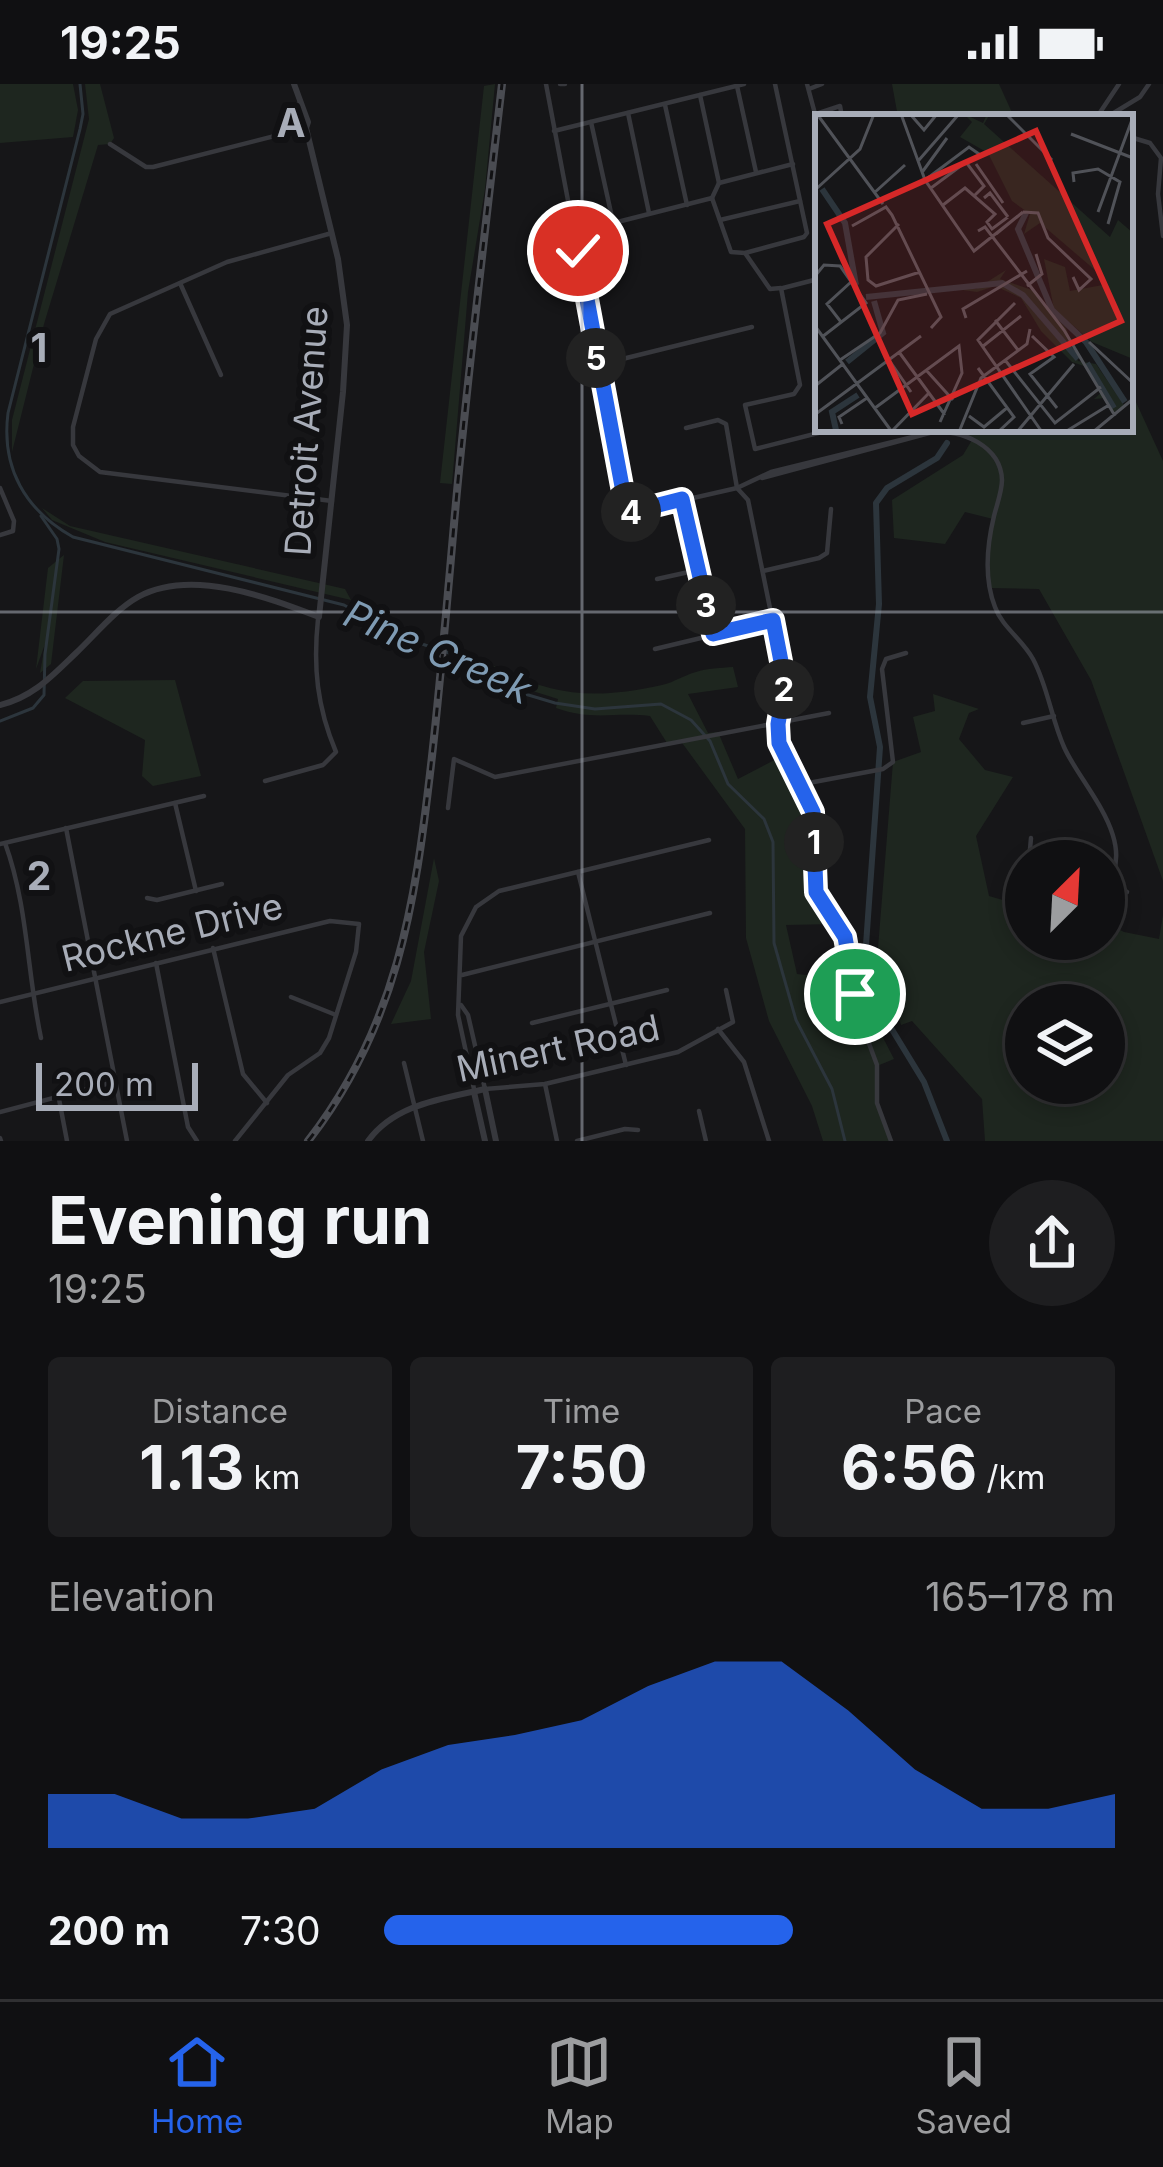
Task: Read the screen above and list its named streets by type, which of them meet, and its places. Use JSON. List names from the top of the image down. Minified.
{"streets":{"street":["Detroit Avenue","Rockne Drive","Minert Road"]},"water":["Pine Creek"],"scale_bar":"200 m","north":"top right","page":{"status":"19:25","pins":["5","4","3","2","1"],"scale":"200 m","heading":["Evening run","19:25"],"stats":[["Distance","1.13 km"],["Time","7:50"],["Pace","6:56 /km"]],"chart":["Elevation","165–178 m"],"list":[{"name":"200 m","note":"7:30"}],"tabs":["Home","Map","Saved"]},"grid":{"columns":["A"],"rows":["1","2"]}}
